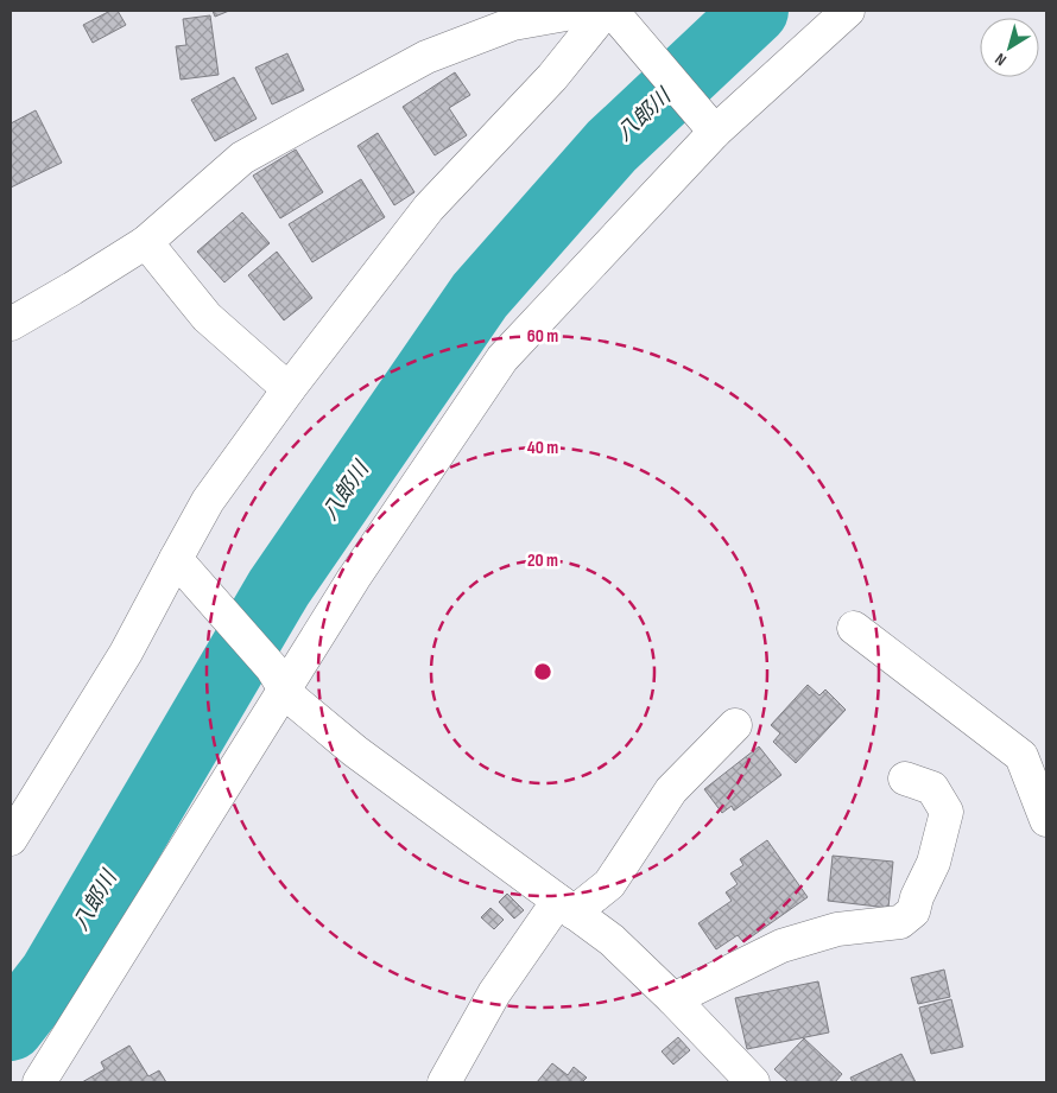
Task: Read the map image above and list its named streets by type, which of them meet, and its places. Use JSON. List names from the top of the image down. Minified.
{"water":["八郎川"],"north":"bottom left","rings":["60 m","40 m","20 m"]}
